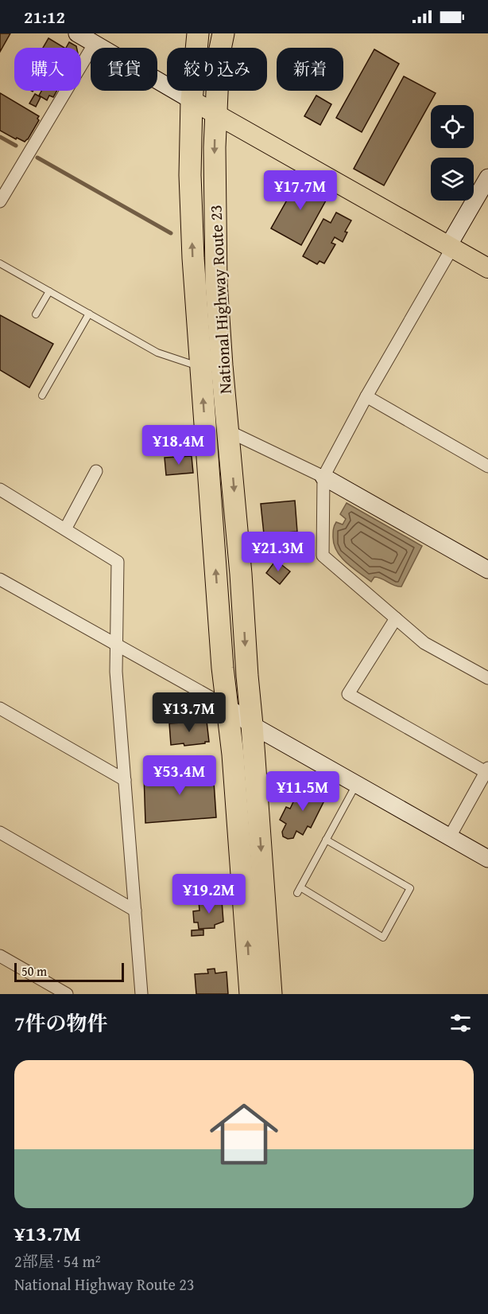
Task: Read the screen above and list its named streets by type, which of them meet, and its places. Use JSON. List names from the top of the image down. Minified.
{"streets":{"highway":["National Highway Route 23"]},"scale_bar":"50 m","page":{"status":"21:12","chip":["購入","賃貸","絞り込み","新着"],"price":["¥17.7M","¥18.4M","¥21.3M","¥13.7M","¥53.4M","¥11.5M","¥19.2M"],"scale":"50 m","heading":"7件の物件","list":[{"name":"¥13.7M","note":"2部屋 · 54 m² · National Highway Route 23"}]}}
